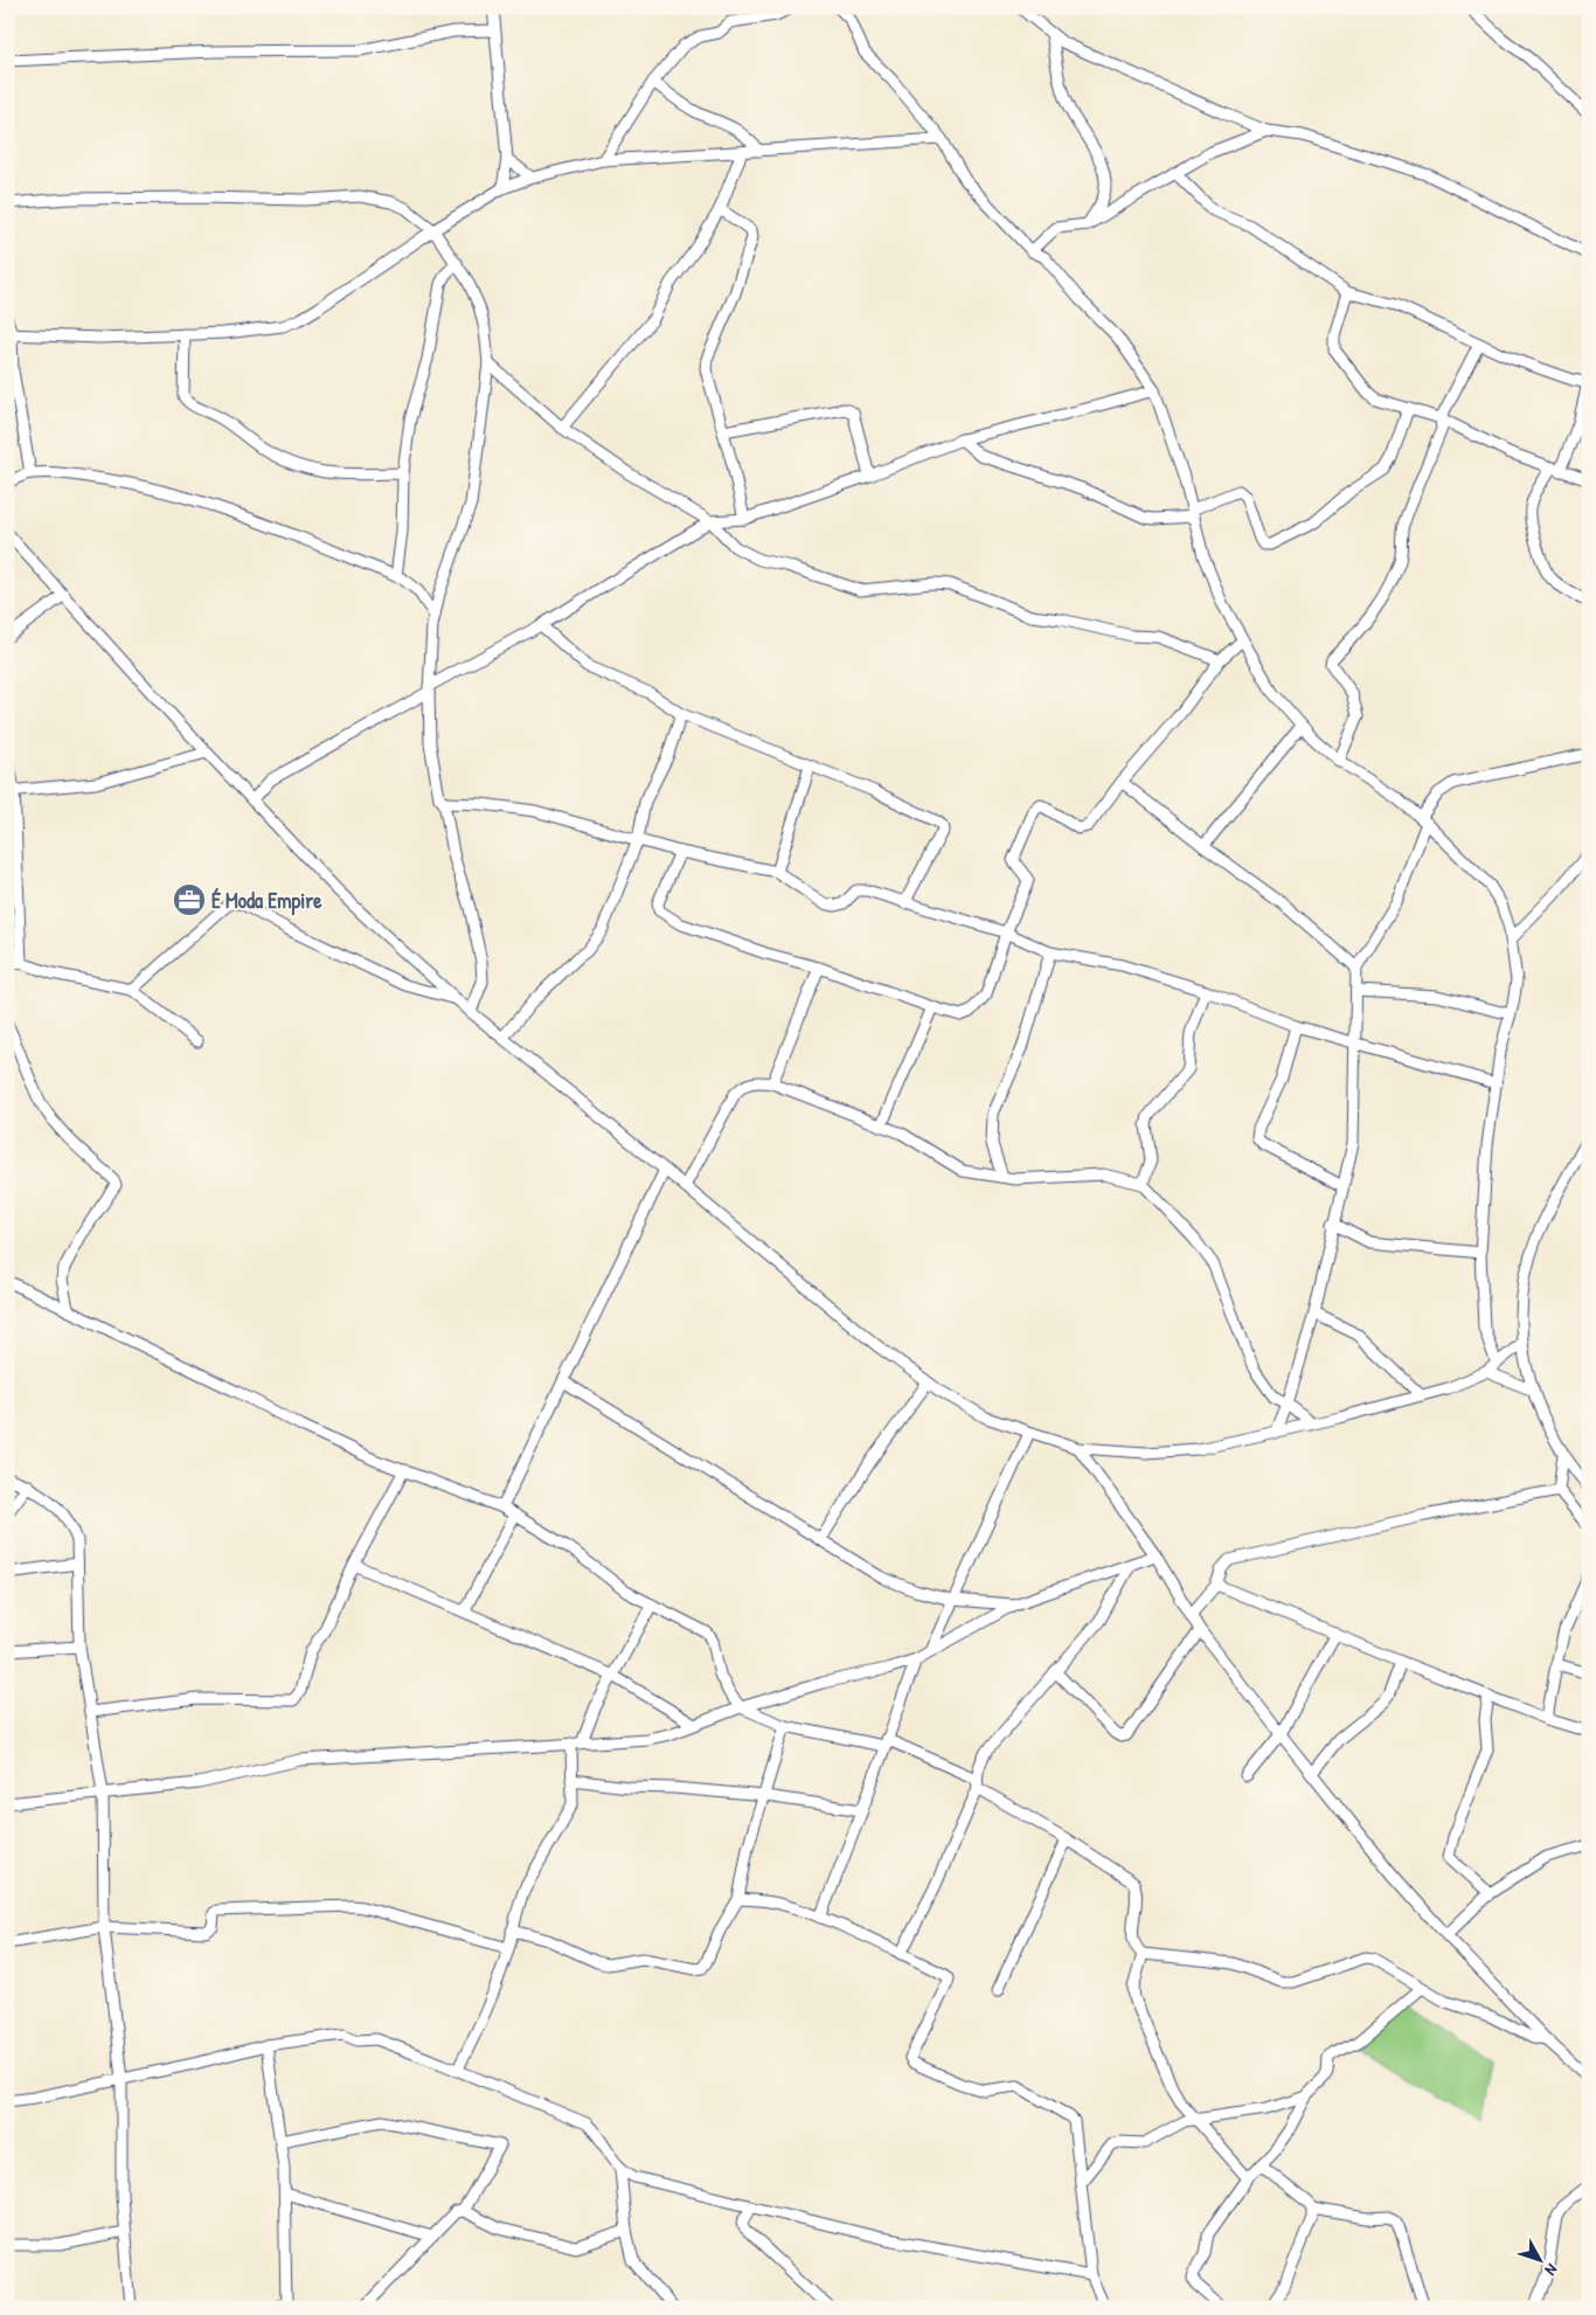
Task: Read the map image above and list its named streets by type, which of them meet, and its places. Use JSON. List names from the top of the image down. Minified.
{"places":{"office":["É Moda Empire"]},"north":"bottom right"}
